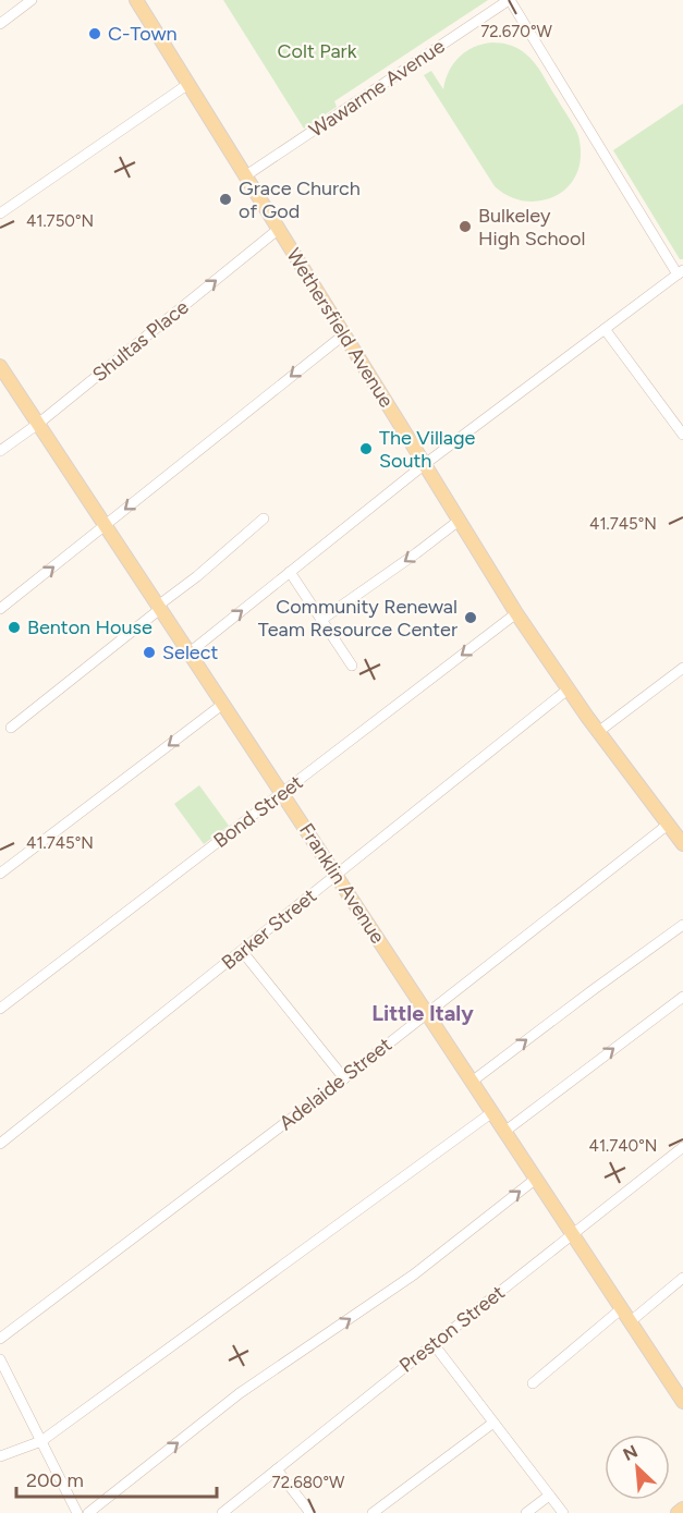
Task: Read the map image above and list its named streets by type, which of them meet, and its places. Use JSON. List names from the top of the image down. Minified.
{"streets":{"main road":["Wethersfield Avenue","Franklin Avenue"],"street":["Wawarme Avenue","Shultas Place","Bond Street","Barker Street","Adelaide Street","Preston Street"]},"crossings":[["Wawarme Avenue","Wethersfield Avenue"],["Wethersfield Avenue","Shultas Place"],["Wethersfield Avenue","Bond Street"],["Wethersfield Avenue","Barker Street"],["Wethersfield Avenue","Adelaide Street"],["Shultas Place","Franklin Avenue"],["Bond Street","Franklin Avenue"],["Franklin Avenue","Barker Street"],["Franklin Avenue","Adelaide Street"],["Franklin Avenue","Preston Street"]],"one_way":["Shultas Place","Bond Street"],"districts":["Little Italy"],"parks":["Colt Park"],"places":["C-Town","Grace Church of God","Bulkeley High School","The Village South","Community Renewal Team Resource Center","Benton House","Select"],"scale_bar":"200 m","north":"top left","coordinates":["72.670°W","41.750°N","41.745°N","41.740°N","72.680°W"]}
